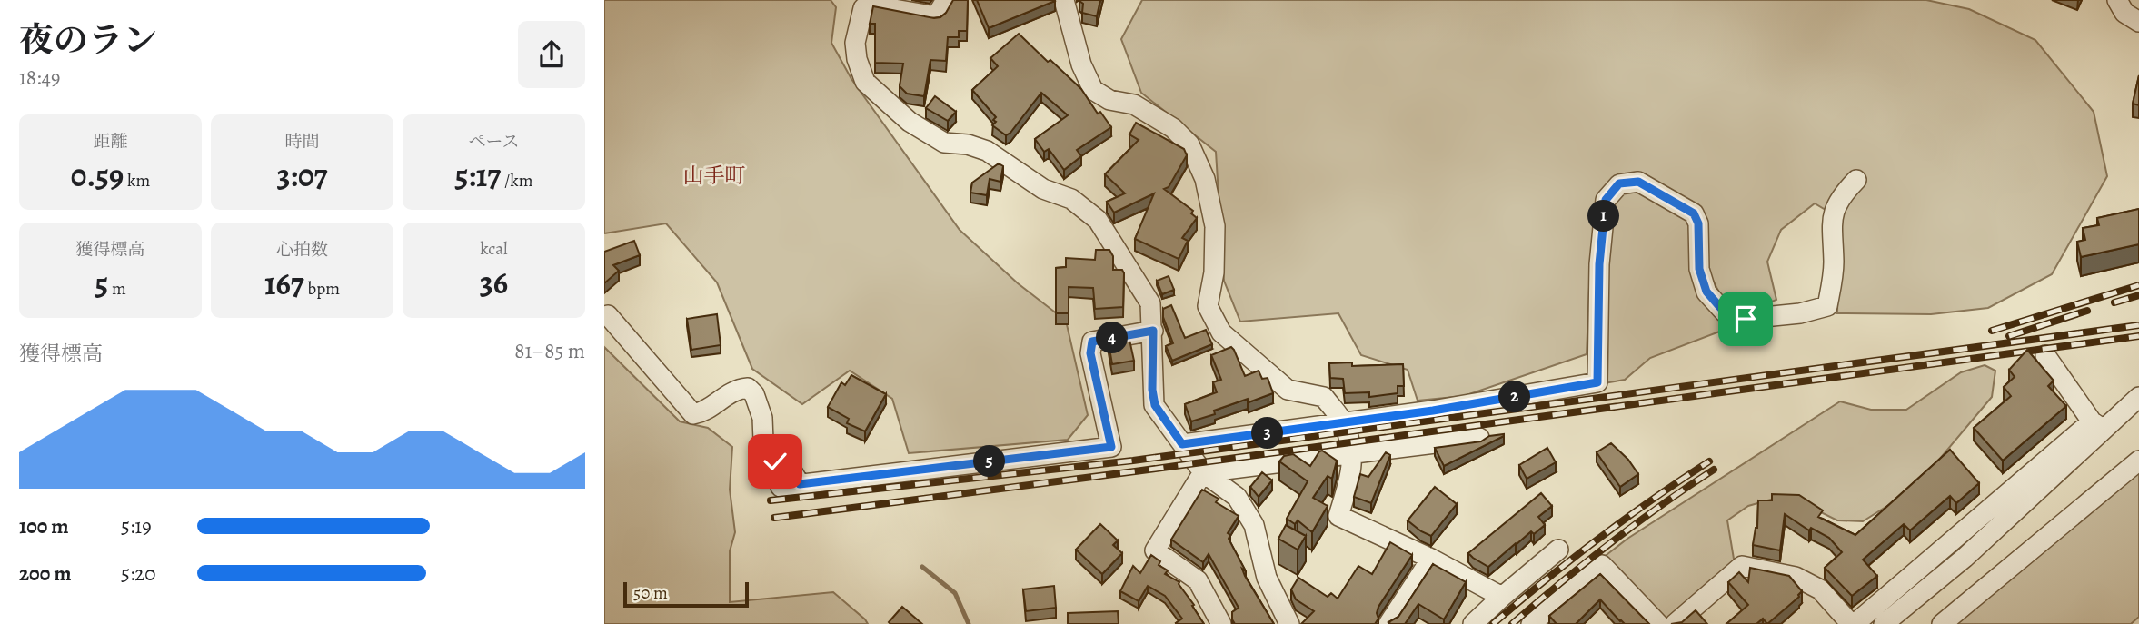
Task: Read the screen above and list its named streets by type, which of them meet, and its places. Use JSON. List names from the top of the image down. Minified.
{"districts":["山手町"],"scale_bar":"50 m","page":{"heading":["夜のラン","18:49"],"stats":[["距離","0.59 km"],["時間","3:07"],["ペース","5:17 /km"],["獲得標高","5 m"],["心拍数","167 bpm"],["kcal","36"]],"pins":["1","4","2","3","5"],"chart":["獲得標高","81–85 m"],"list":[{"name":"100 m","note":"5:19"},{"name":"200 m","note":"5:20"}],"scale":"50 m"}}
